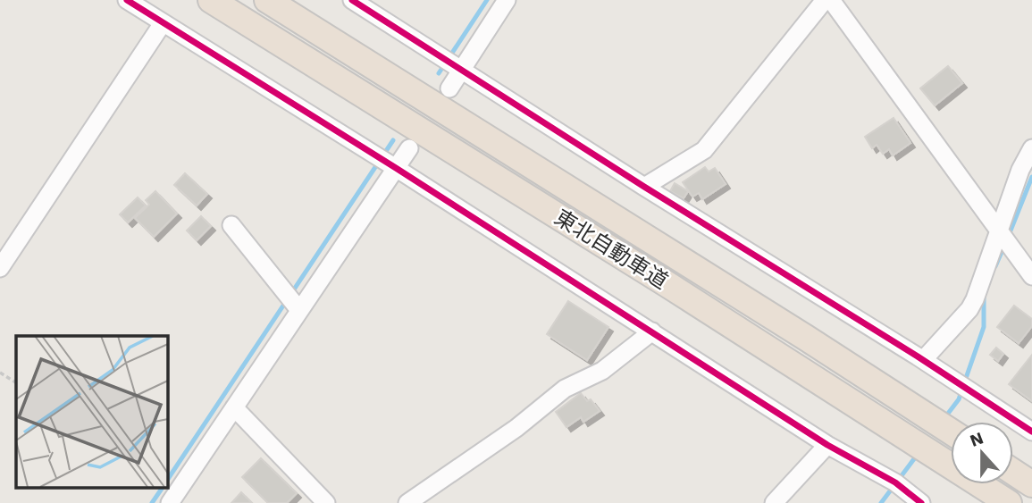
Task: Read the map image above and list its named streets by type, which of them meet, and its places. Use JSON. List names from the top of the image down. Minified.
{"streets":{"highway":["東北自動車道"]},"north":"top"}
